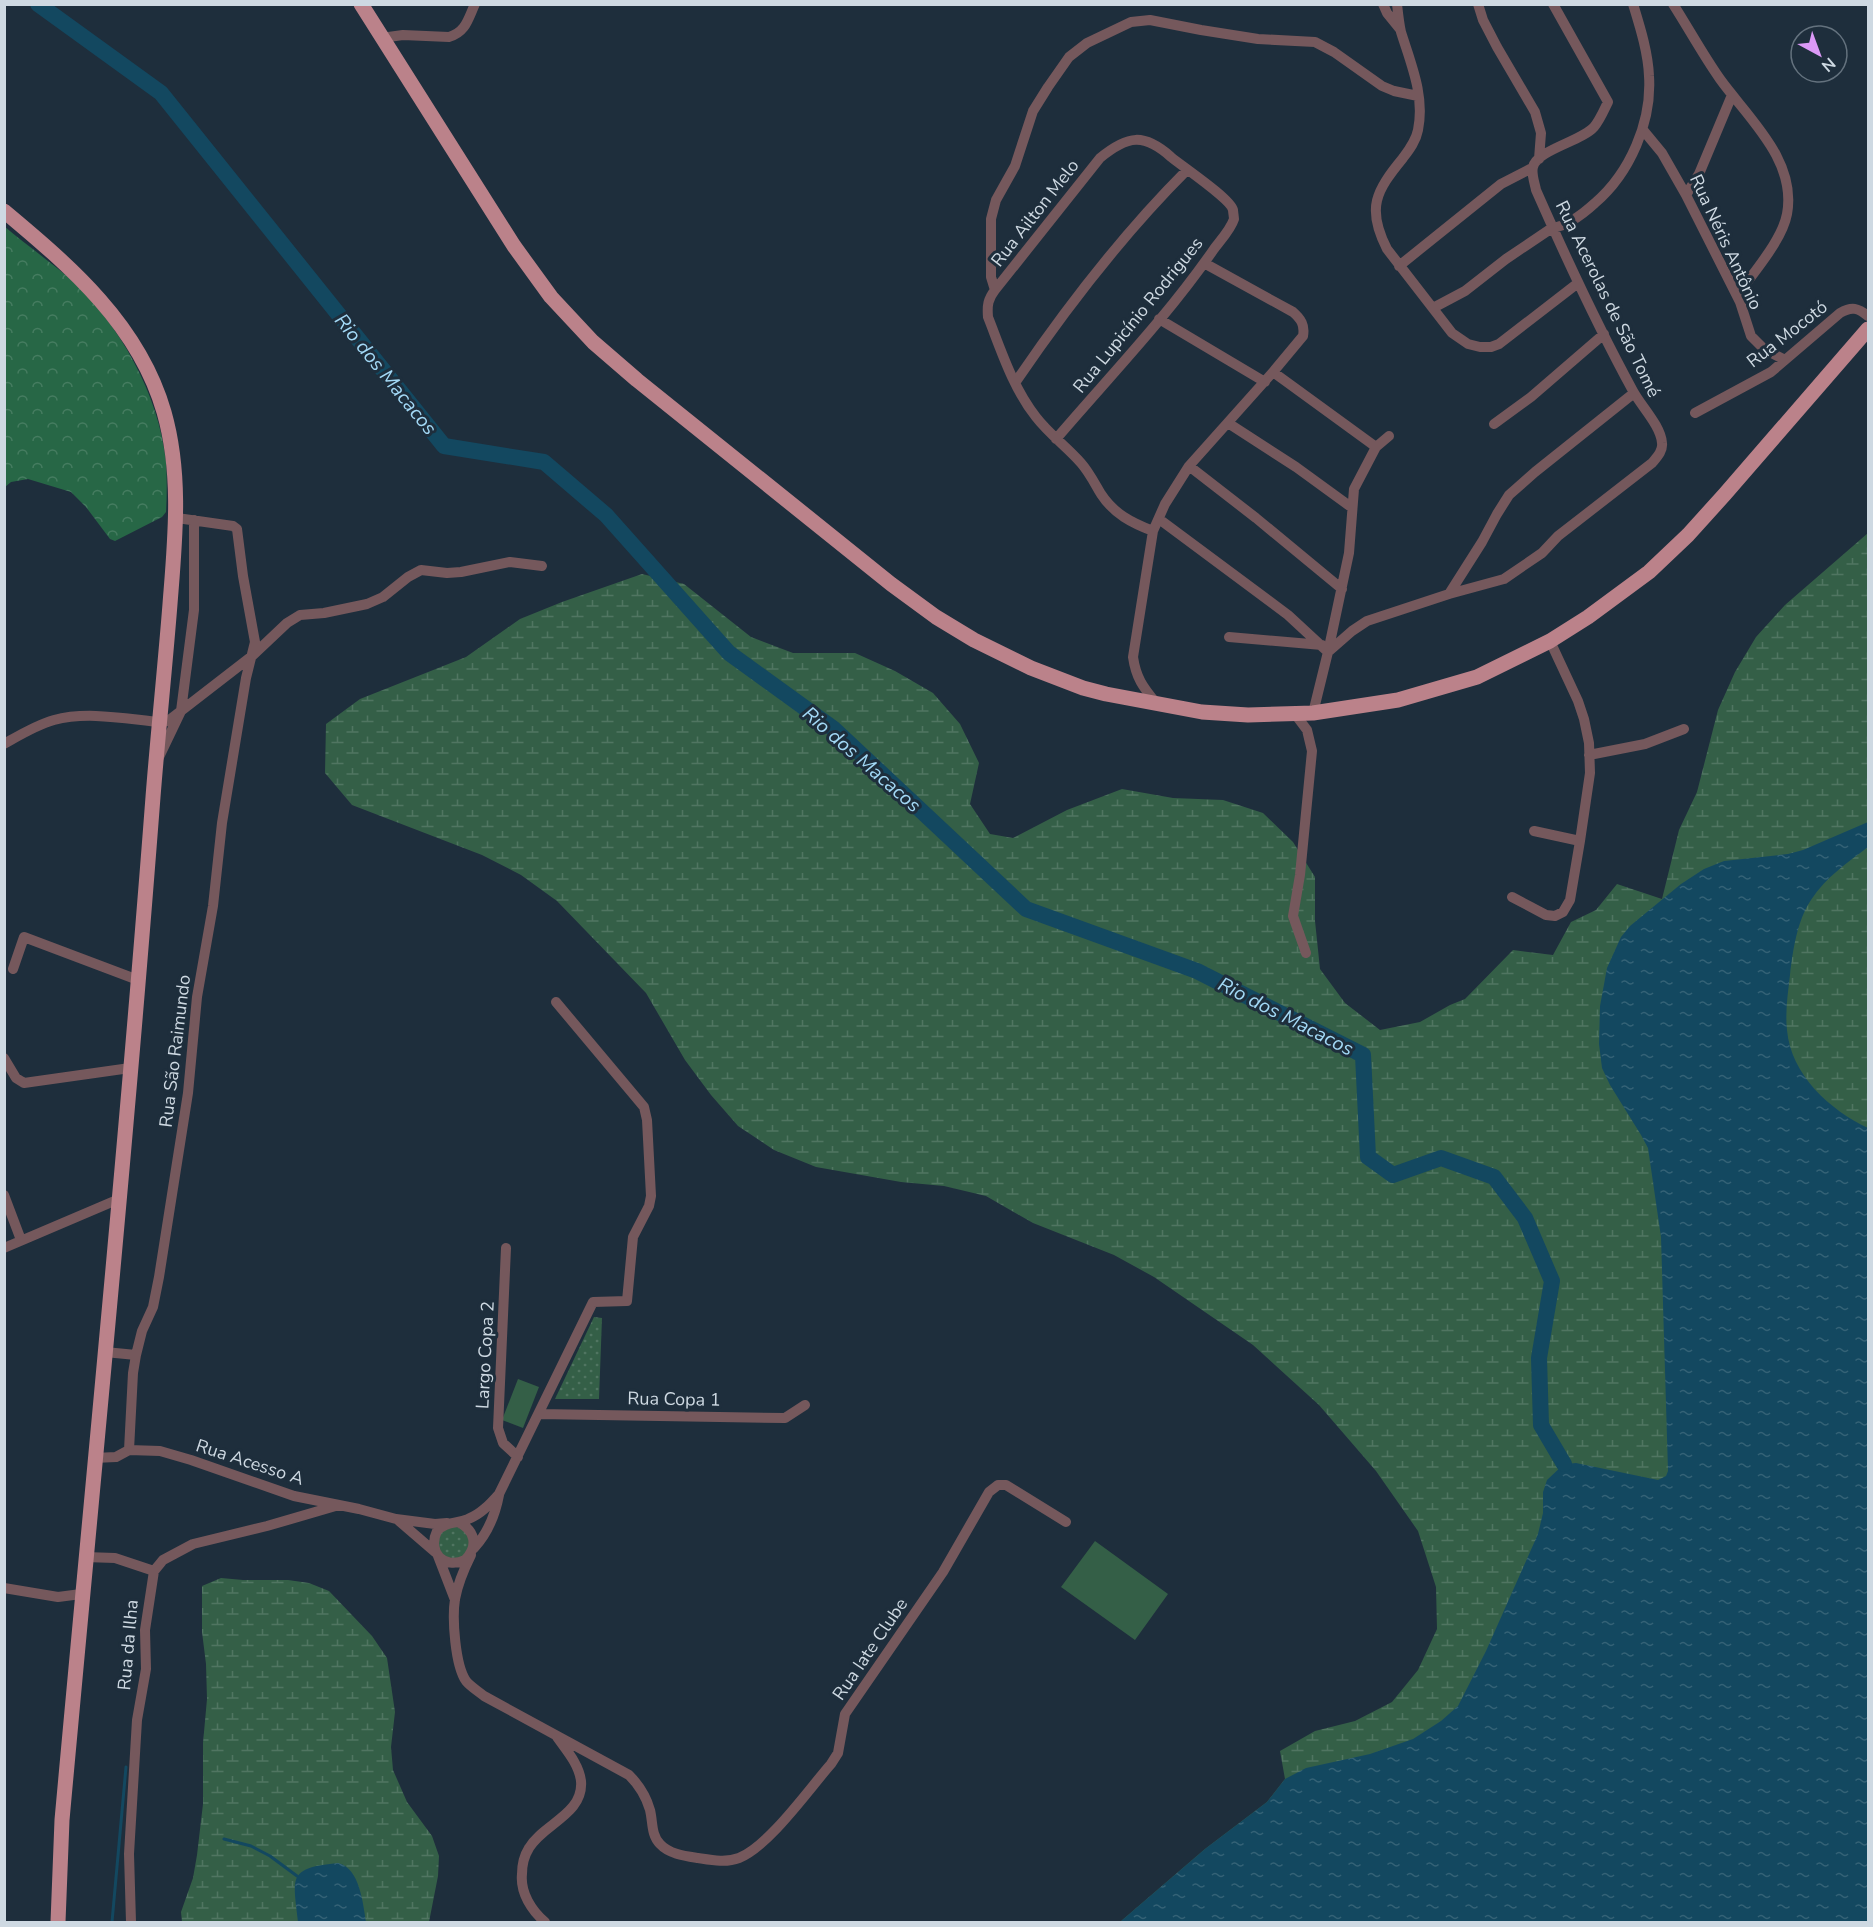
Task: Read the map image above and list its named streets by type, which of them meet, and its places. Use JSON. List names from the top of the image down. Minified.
{"streets":{"street":["Rua Ailton Melo","Rua Néris Antônio","Rua Acerolas de São Tomé","Rua Lupicínio Rodrigues","Rua Mocotó","Rua São Raimundo","Largo Copa 2","Rua Copa 1","Rua Acesso A","Rua da Ilha","Rua Iate Clube"]},"crossings":[["Rua Ailton Melo","Rua Lupicínio Rodrigues"],["Rua Néris Antônio","Rua Mocotó"],["Rua São Raimundo","Rua Acesso A"]],"water":["Rio dos Macacos"],"north":"bottom right"}
